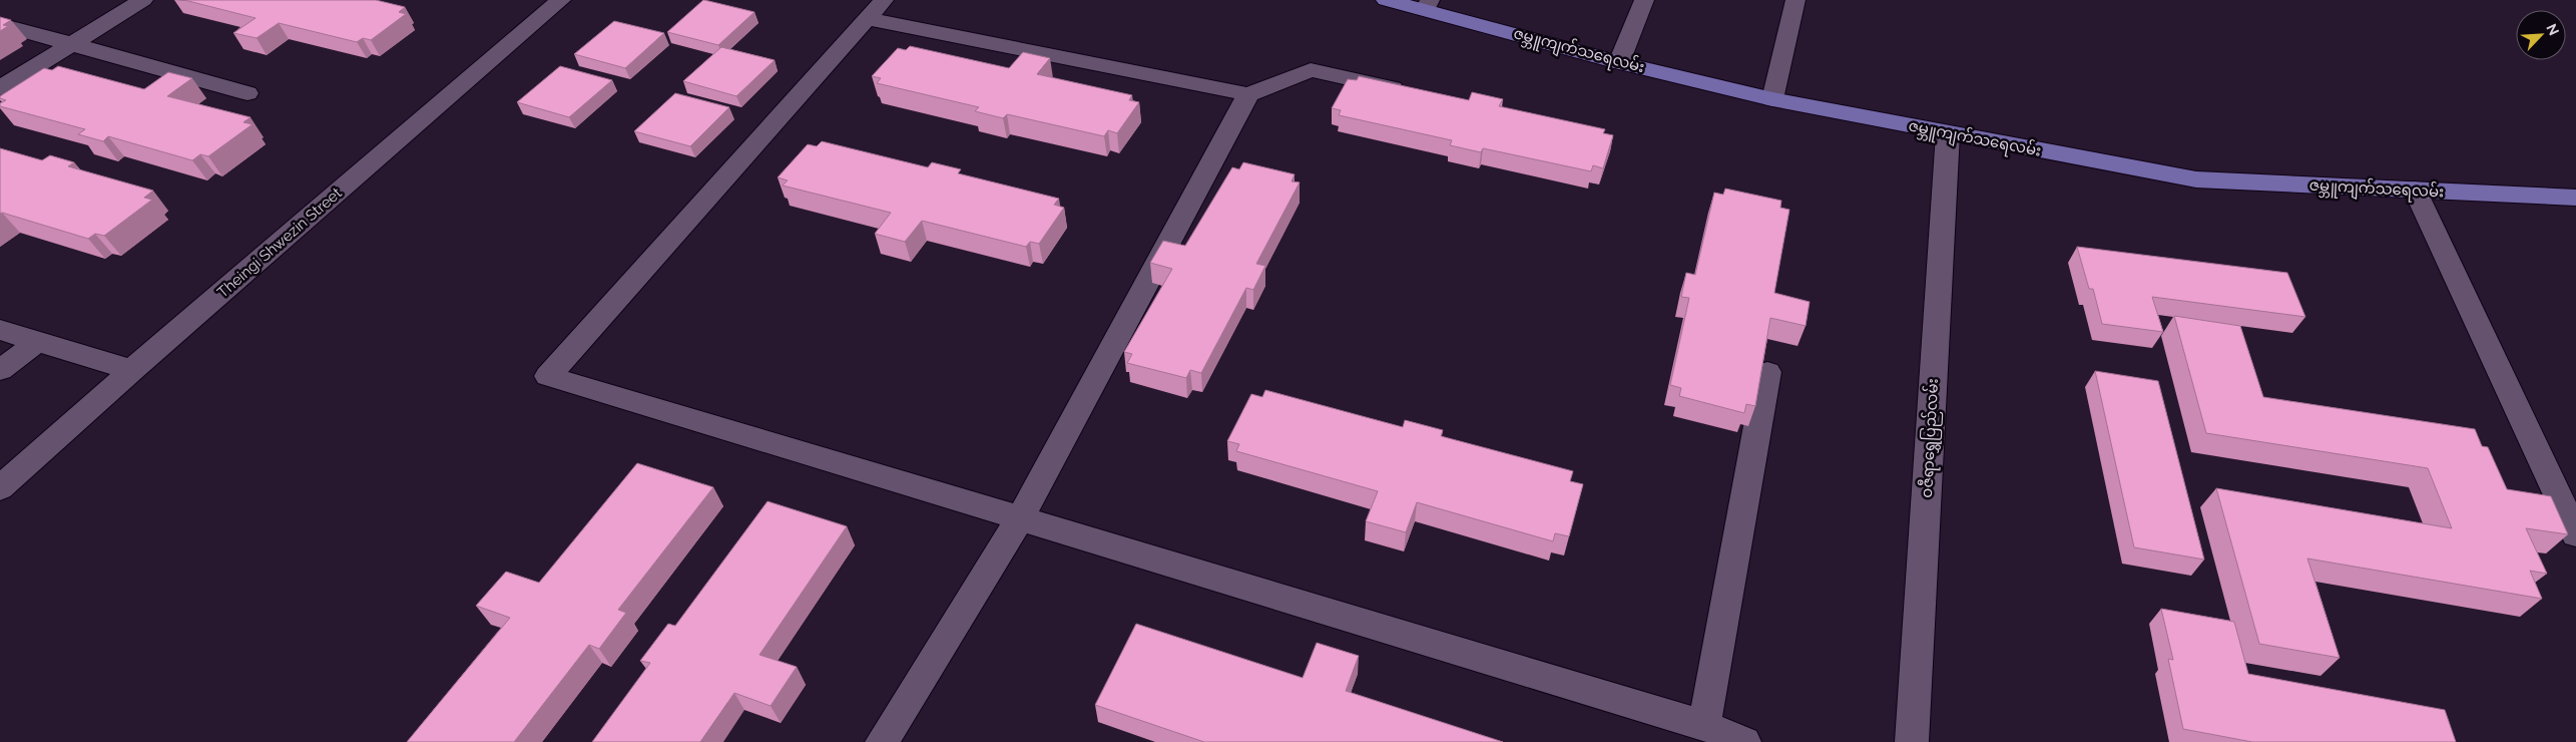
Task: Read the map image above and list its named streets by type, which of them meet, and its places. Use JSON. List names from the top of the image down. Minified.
{"streets":{"main road":["ဇမ္ဘူကျက်သရေလမ်း"],"street":["Theingi Shwezin Street","ဝဇီရာရွှေပြည်လမ်း"]},"crossings":[["ဇမ္ဘူကျက်သရေလမ်း","ဝဇီရာရွှေပြည်လမ်း"]],"north":"top right"}
